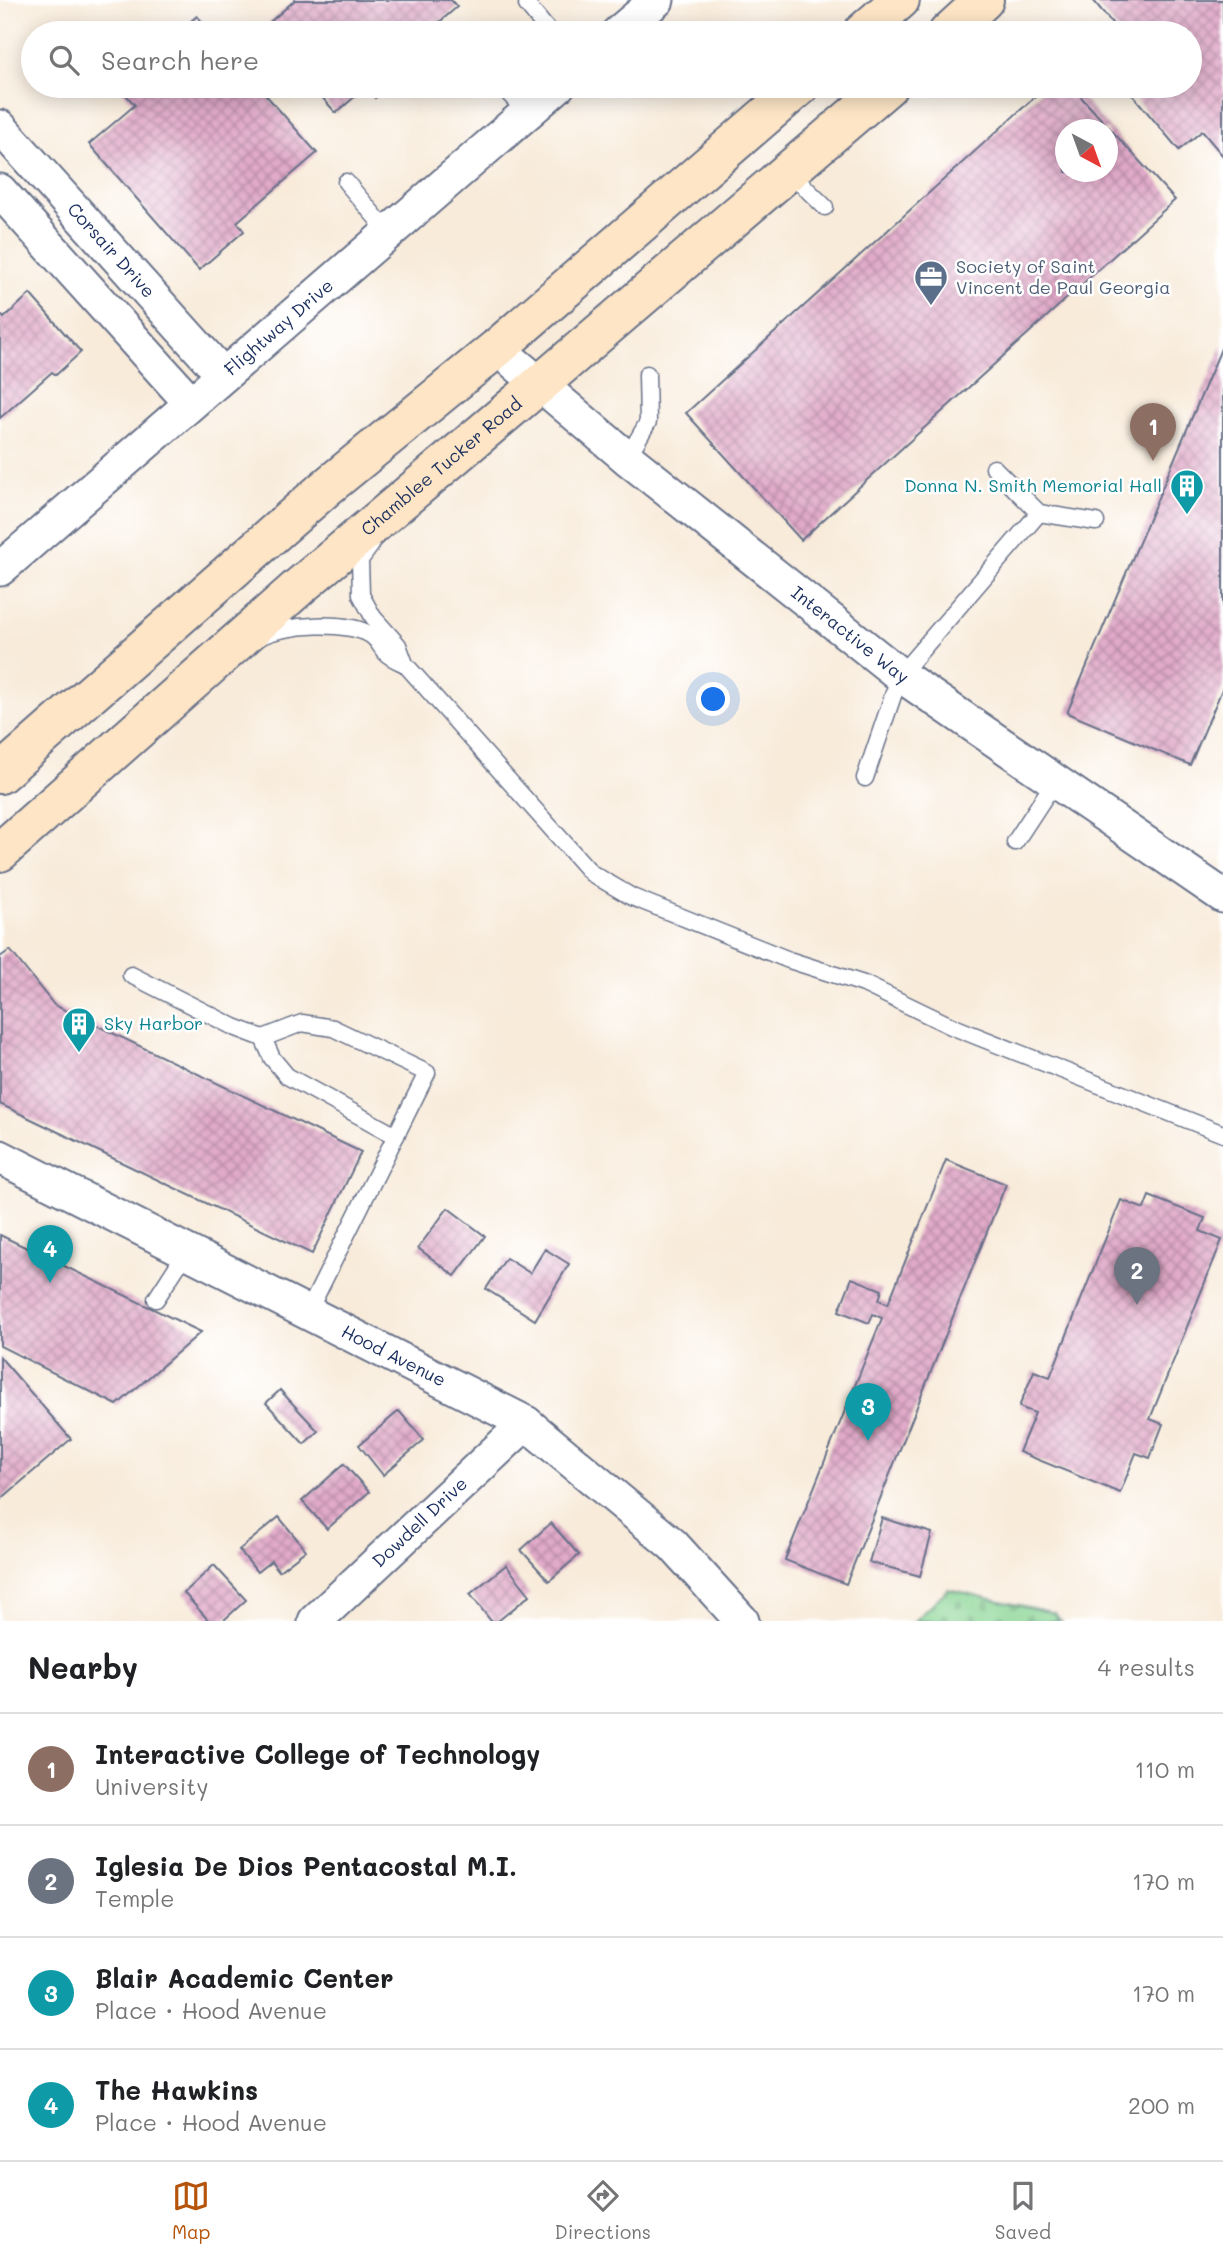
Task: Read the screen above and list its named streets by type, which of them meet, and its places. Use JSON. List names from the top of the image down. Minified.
{"streets":{"main road":["Chamblee Tucker Road"],"street":["Corsair Drive","Flightway Drive","Interactive Way","Hood Avenue","Dowdell Drive"]},"crossings":[["Corsair Drive","Flightway Drive"],["Chamblee Tucker Road","Interactive Way"],["Hood Avenue","Dowdell Drive"]],"places":{"office":["Society of Saint Vincent de Paul Georgia"],"building":["Donna N. Smith Memorial Hall","Sky Harbor"]},"north":"bottom right","page":{"search":"Search here","pins":["1","4","2","3"],"heading":["Nearby","4 results"],"list":[{"mark":"1","name":"Interactive College of Technology","note":"University","value":"110 m"},{"mark":"2","name":"Iglesia De Dios Pentacostal M.I.","note":"Temple","value":"170 m"},{"mark":"3","name":"Blair Academic Center","note":"Place · Hood Avenue","value":"170 m"},{"mark":"4","name":"The Hawkins","note":"Place · Hood Avenue","value":"200 m"}],"nav":["Map","Directions","Saved"]}}
